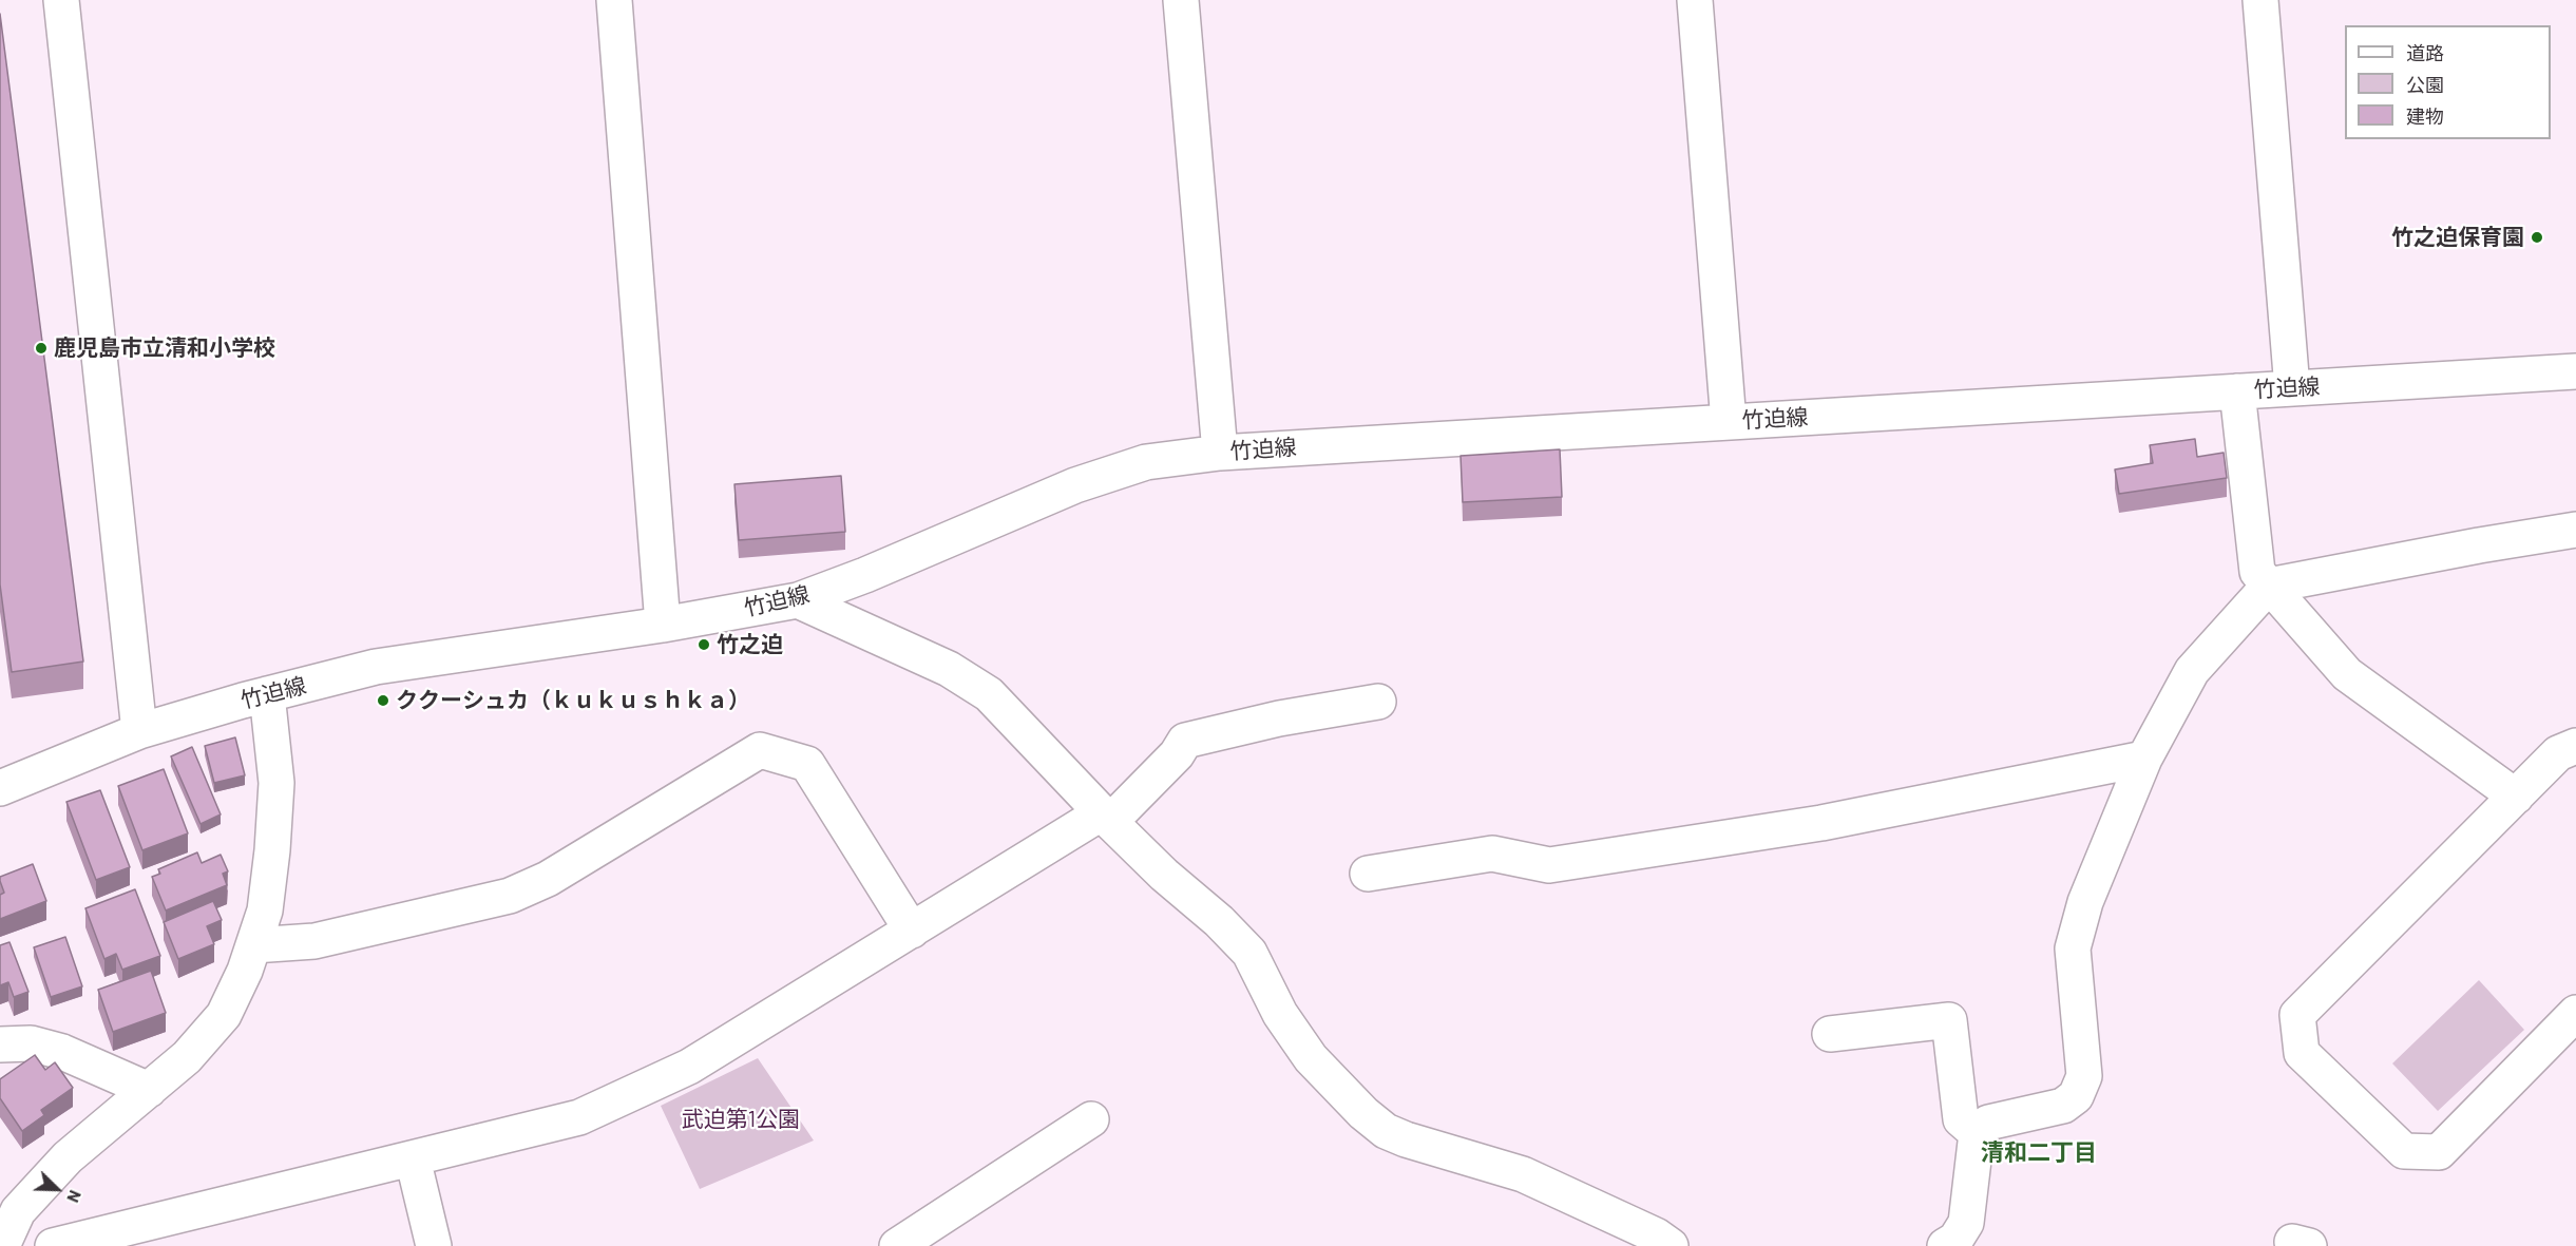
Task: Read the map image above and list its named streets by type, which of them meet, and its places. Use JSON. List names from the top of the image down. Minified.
{"streets":{"street":["竹迫線"]},"districts":["清和二丁目"],"parks":["武迫第1公園"],"places":["竹之迫保育園","鹿児島市立清和小学校","竹之迫","ククーシュカ（ｋｕｋｕｓｈｋａ）"],"legend":["道路","公園","建物"],"north":"bottom right"}
